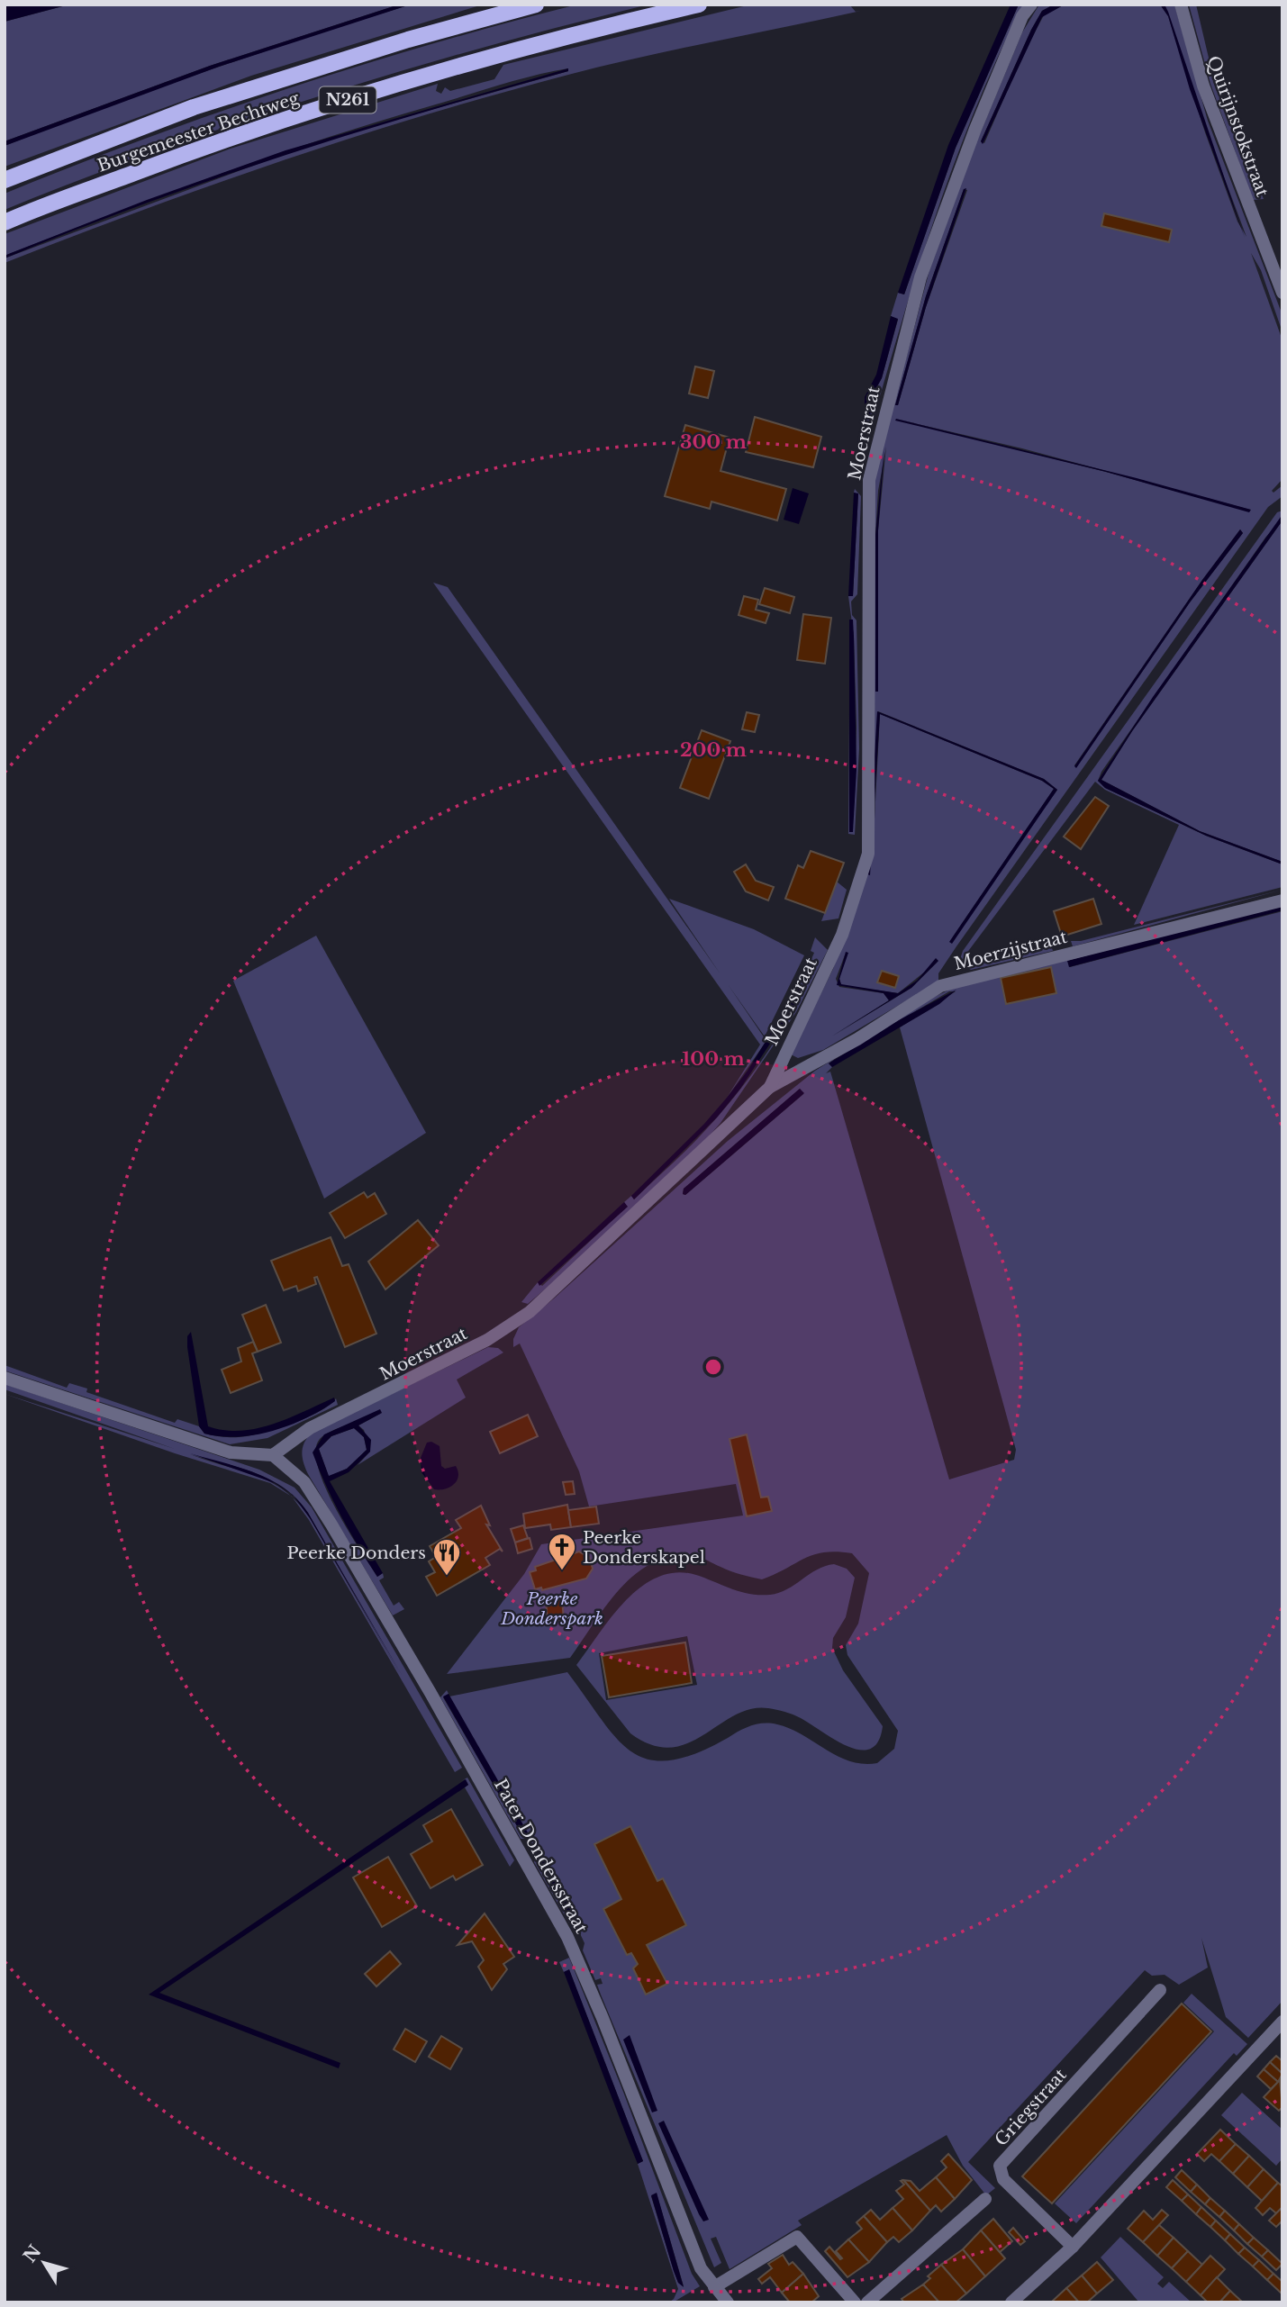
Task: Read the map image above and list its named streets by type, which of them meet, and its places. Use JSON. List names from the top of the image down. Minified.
{"streets":{"main road":["N261","Burgemeester Bechtweg"],"street":["Quirijnstokstraat","Moerstraat","Moerzijstraat","Pater Dondersstraat","Griegstraat"]},"crossings":[["Moerstraat","Moerzijstraat"],["Moerstraat","Pater Dondersstraat"]],"parks":["Peerke Donderspark"],"places":{"church":["Peerke Donderskapel"],"restaurant":["Peerke Donders"]},"north":"top left","rings":["300 m","200 m","100 m"]}
